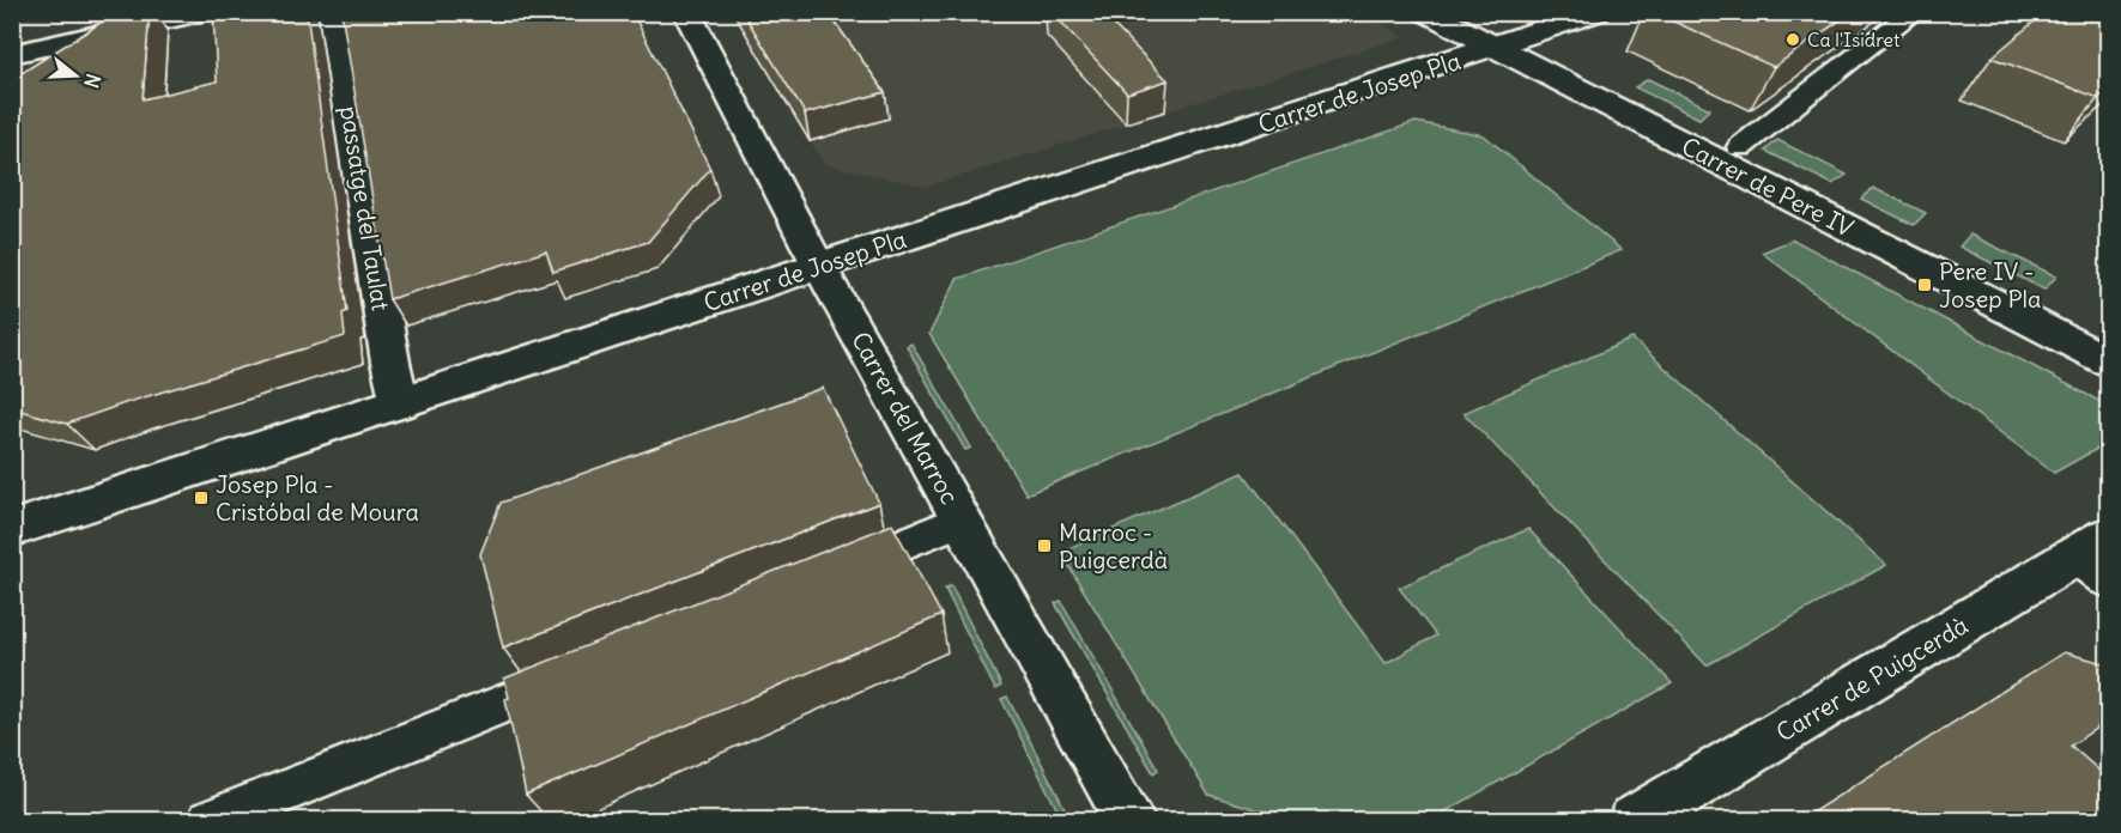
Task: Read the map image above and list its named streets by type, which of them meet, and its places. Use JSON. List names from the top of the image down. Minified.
{"streets":{"street":["Carrer de Josep Pla","Carrer de Pere IV","passatge del Taulat","Carrer del Marroc","Carrer de Puigcerdà"]},"crossings":[["Carrer de Josep Pla","Carrer de Pere IV"],["Carrer de Josep Pla","passatge del Taulat"],["Carrer de Josep Pla","Carrer del Marroc"]],"places":{"other":["Ca l'Isidret"],"transit":["Pere IV - Josep Pla","Josep Pla - Cristóbal de Moura","Marroc - Puigcerdà"]},"north":"right"}
